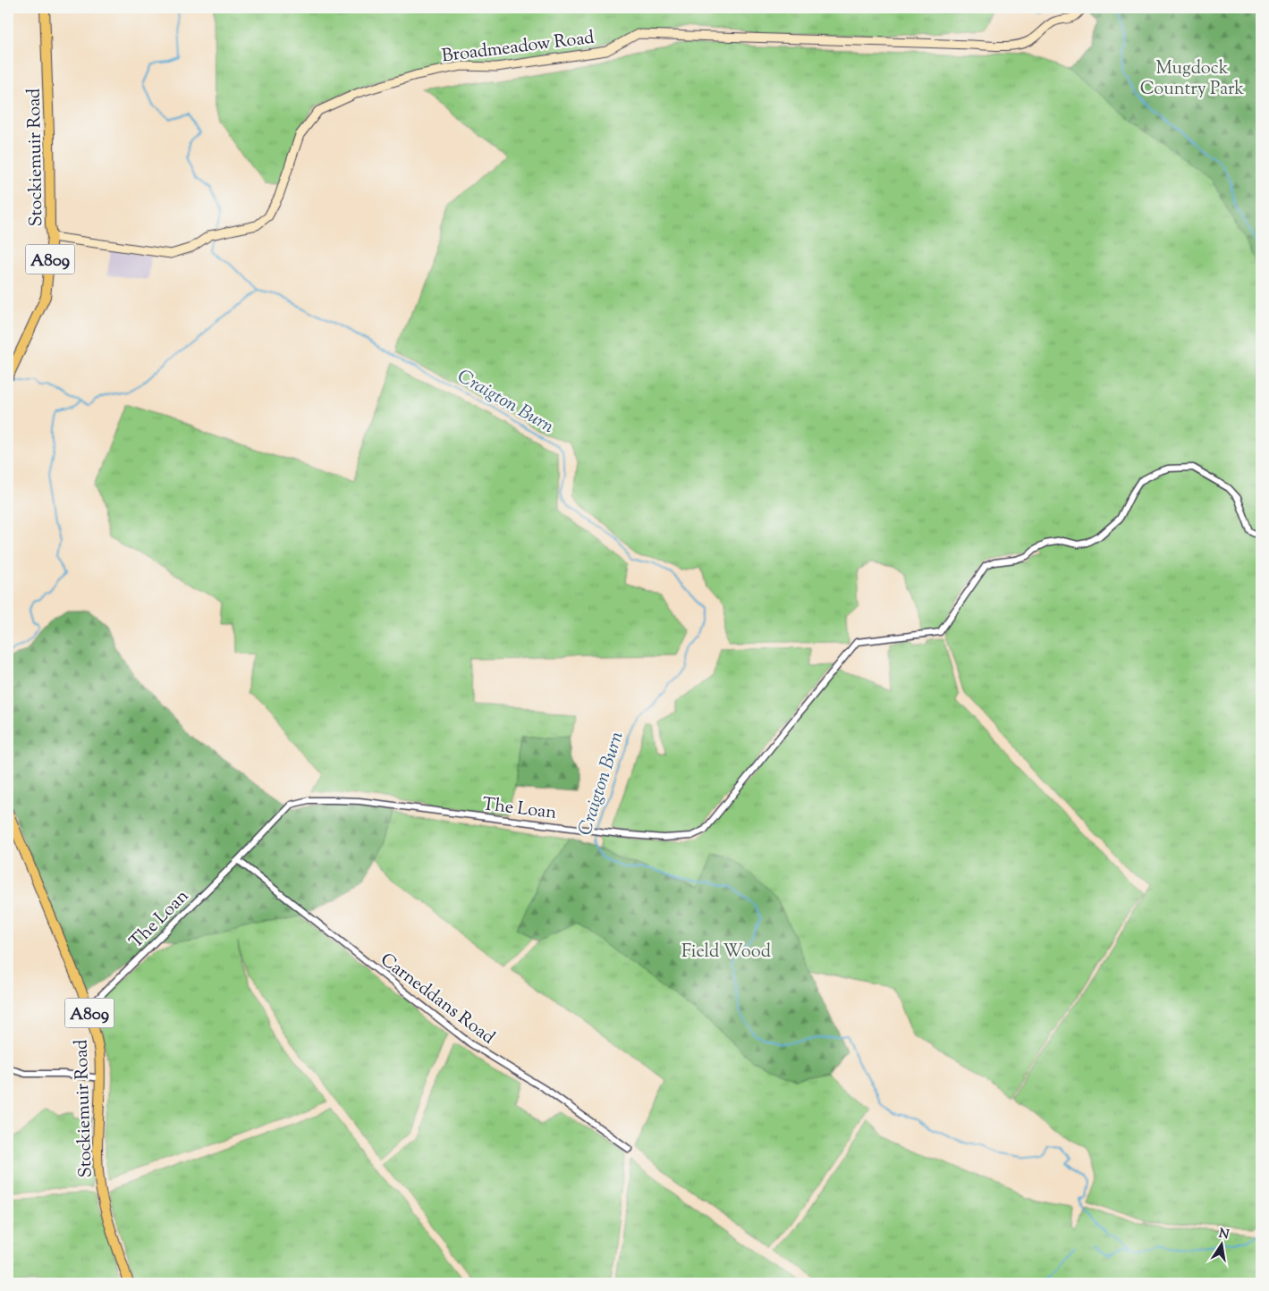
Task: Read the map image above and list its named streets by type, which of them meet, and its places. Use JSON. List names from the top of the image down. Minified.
{"streets":{"main road":["Stockiemuir Road","A809"],"street":["Broadmeadow Road","The Loan","Carneddans Road"]},"crossings":[["Broadmeadow Road","Stockiemuir Road"],["Stockiemuir Road","The Loan"],["The Loan","Carneddans Road"]],"water":["Craigton Burn"],"parks":["Mugdock Country Park","Field Wood"],"north":"top"}
